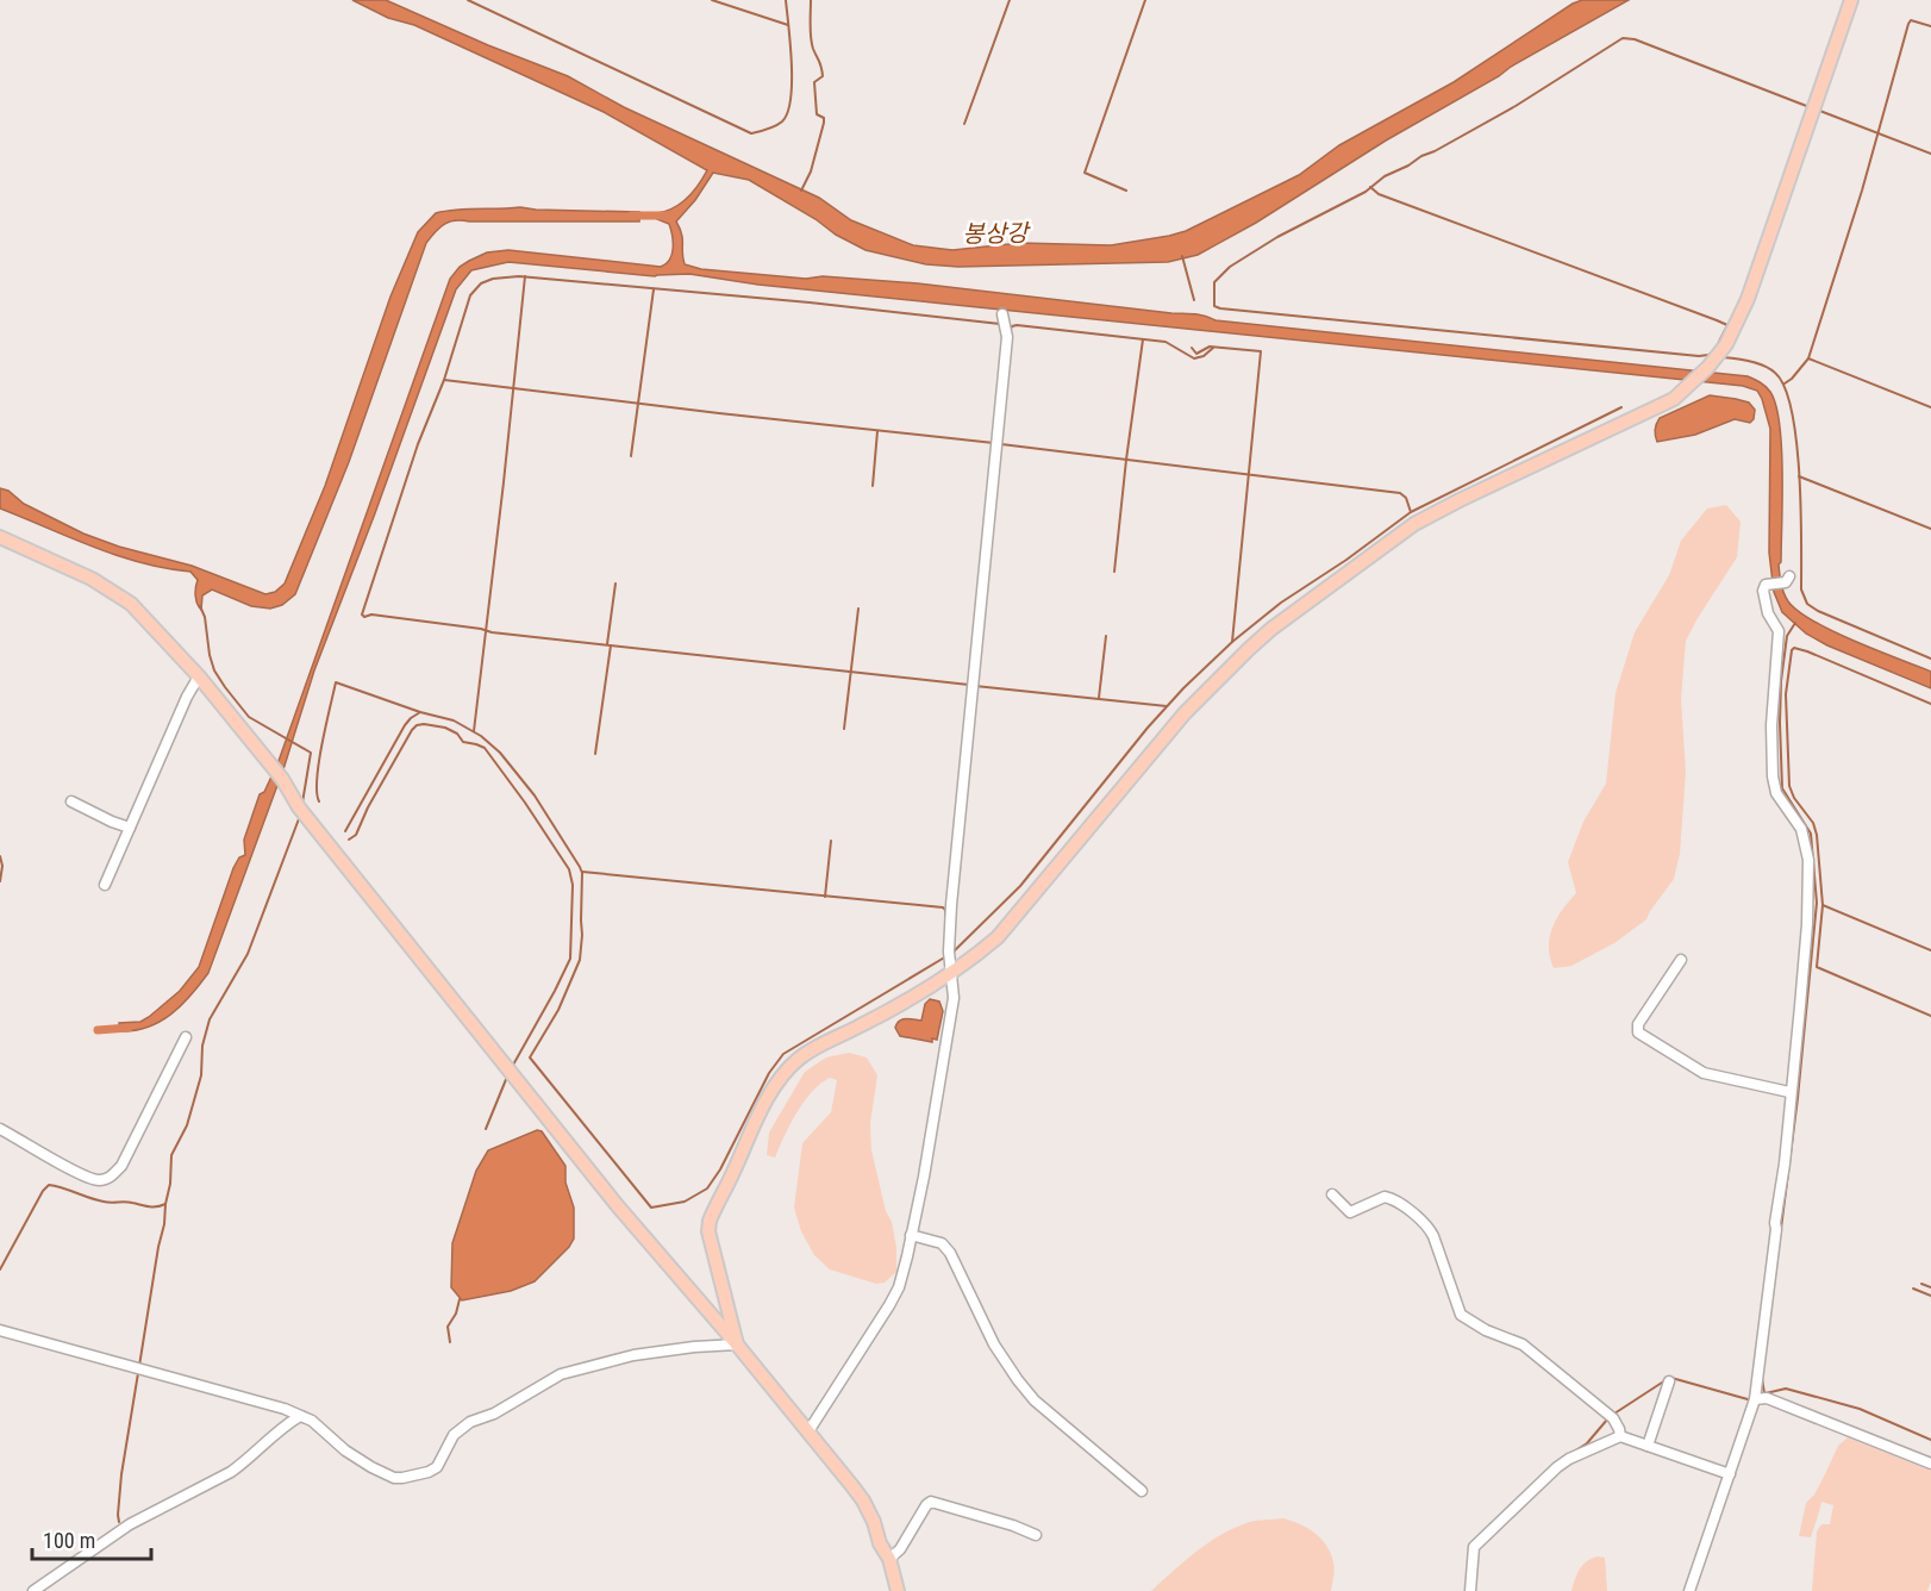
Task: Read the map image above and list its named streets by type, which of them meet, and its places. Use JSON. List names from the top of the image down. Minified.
{"water":["봉상강"],"scale_bar":"100 m"}
